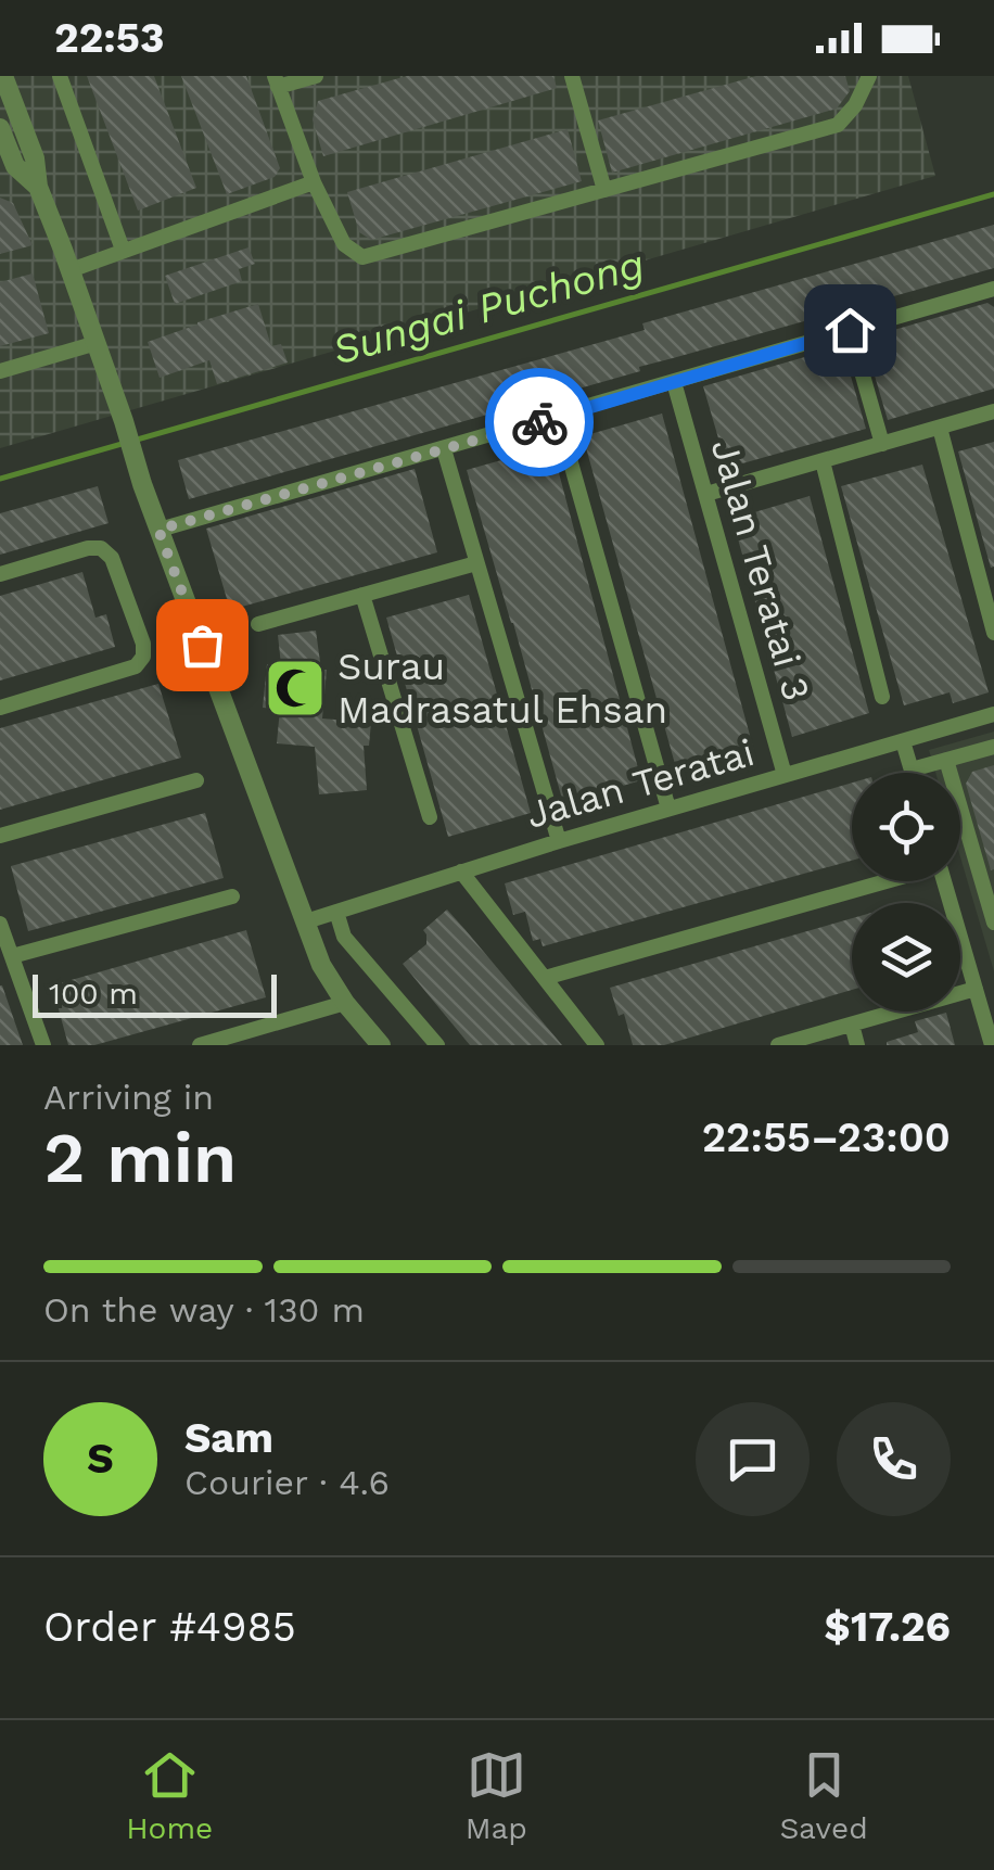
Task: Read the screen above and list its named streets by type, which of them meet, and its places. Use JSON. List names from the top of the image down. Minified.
{"streets":{"street":["Jalan Teratai 3","Jalan Teratai"]},"crossings":[["Jalan Teratai 3","Jalan Teratai"]],"water":["Sungai Puchong"],"places":{"mosque":["Surau Madrasatul Ehsan"]},"scale_bar":"100 m","page":{"status":"22:53","scale":"100 m","heading":["2 min","Arriving in","22:55–23:00"],"panel":["Sam","Courier · 4.6","Order #4985","$17.26"],"bar":"On the way · 130 m","round":"S","tabs":["Home","Map","Saved"]}}
